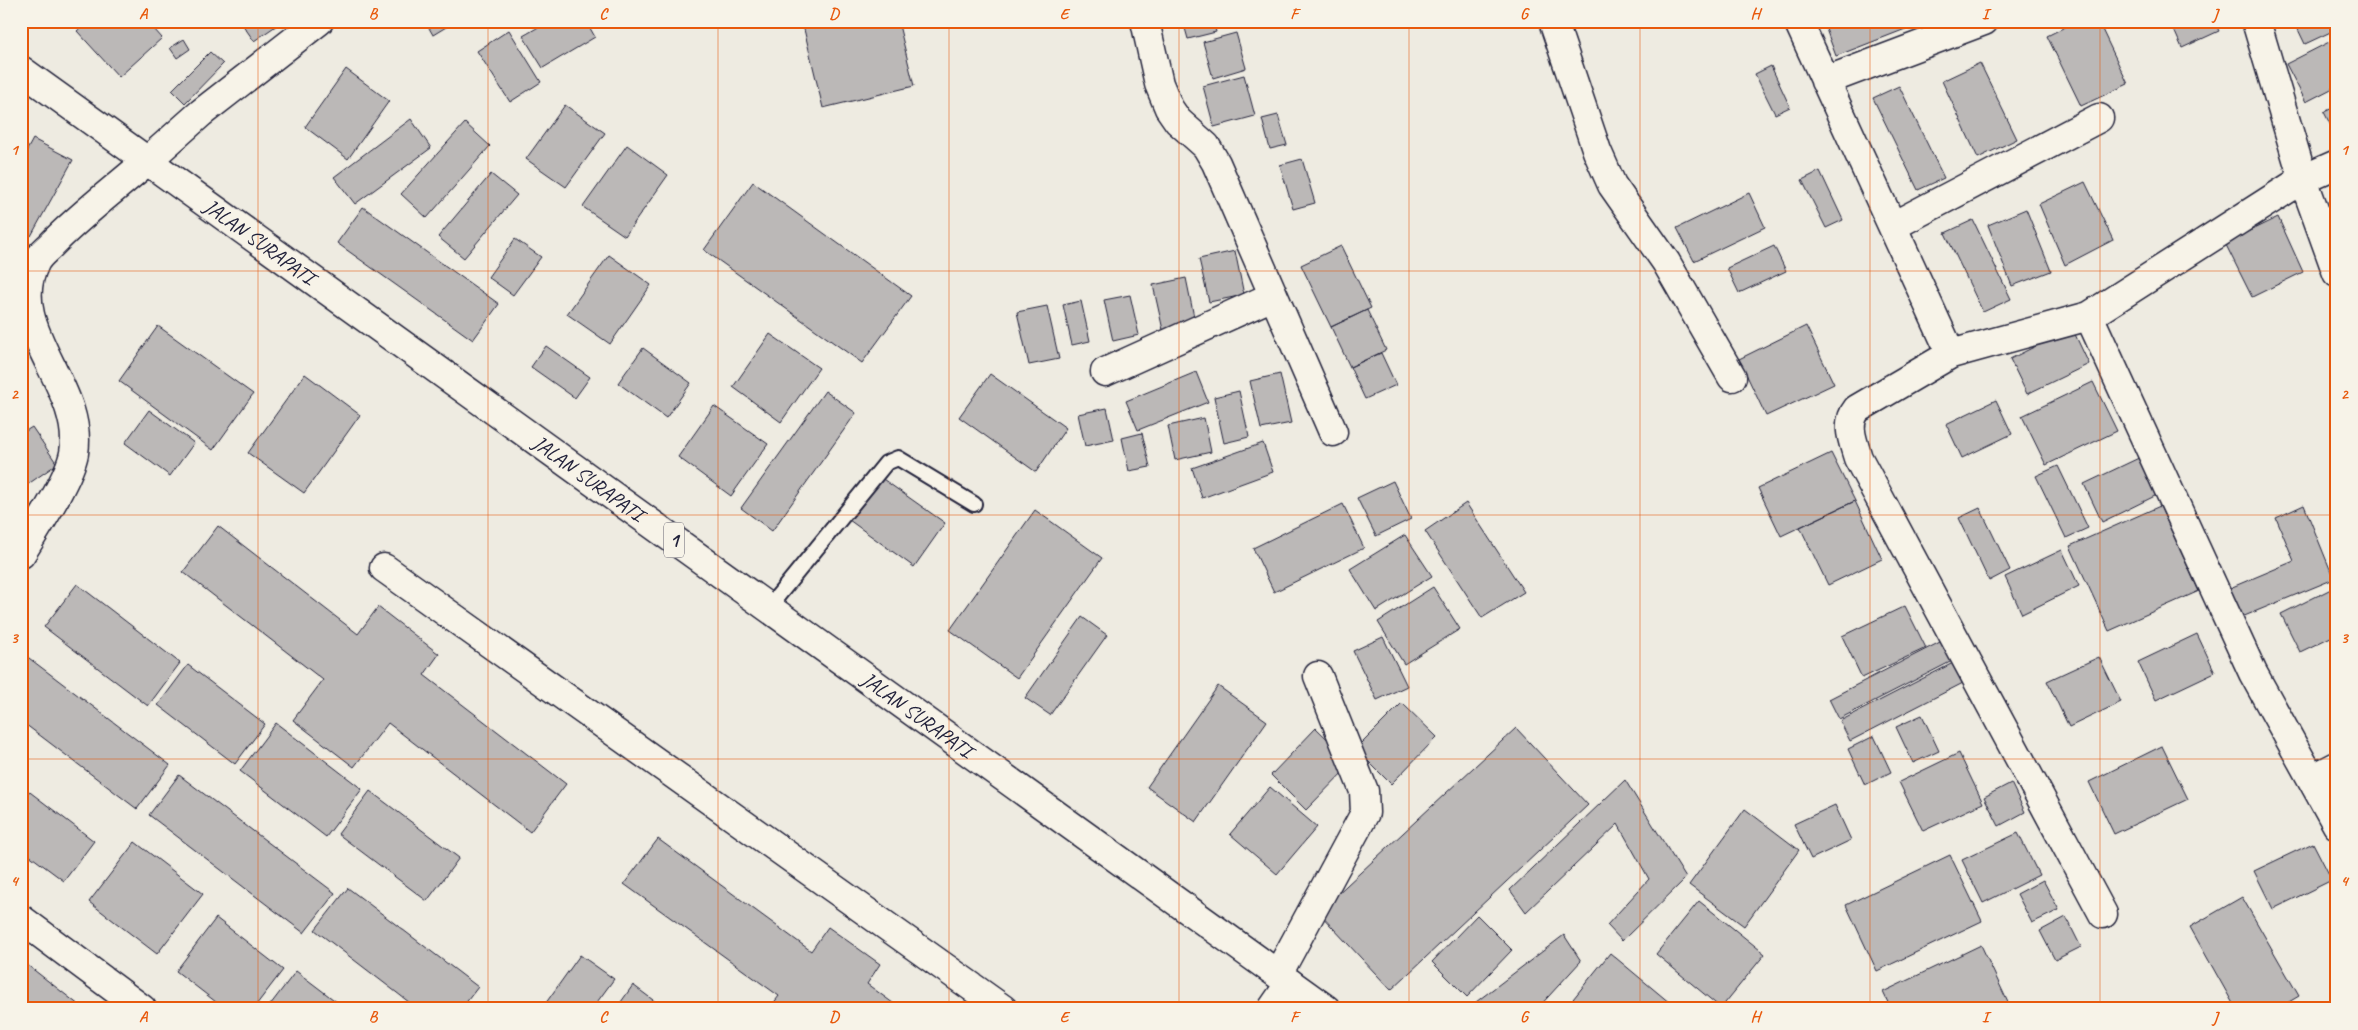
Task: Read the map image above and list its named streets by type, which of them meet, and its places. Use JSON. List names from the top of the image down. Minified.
{"streets":{"main road":["JALAN SURAPATI","1"]},"grid":{"columns":["A","B","C","D","E","F","G","H","I","J"],"rows":["1","2","3","4"]}}
